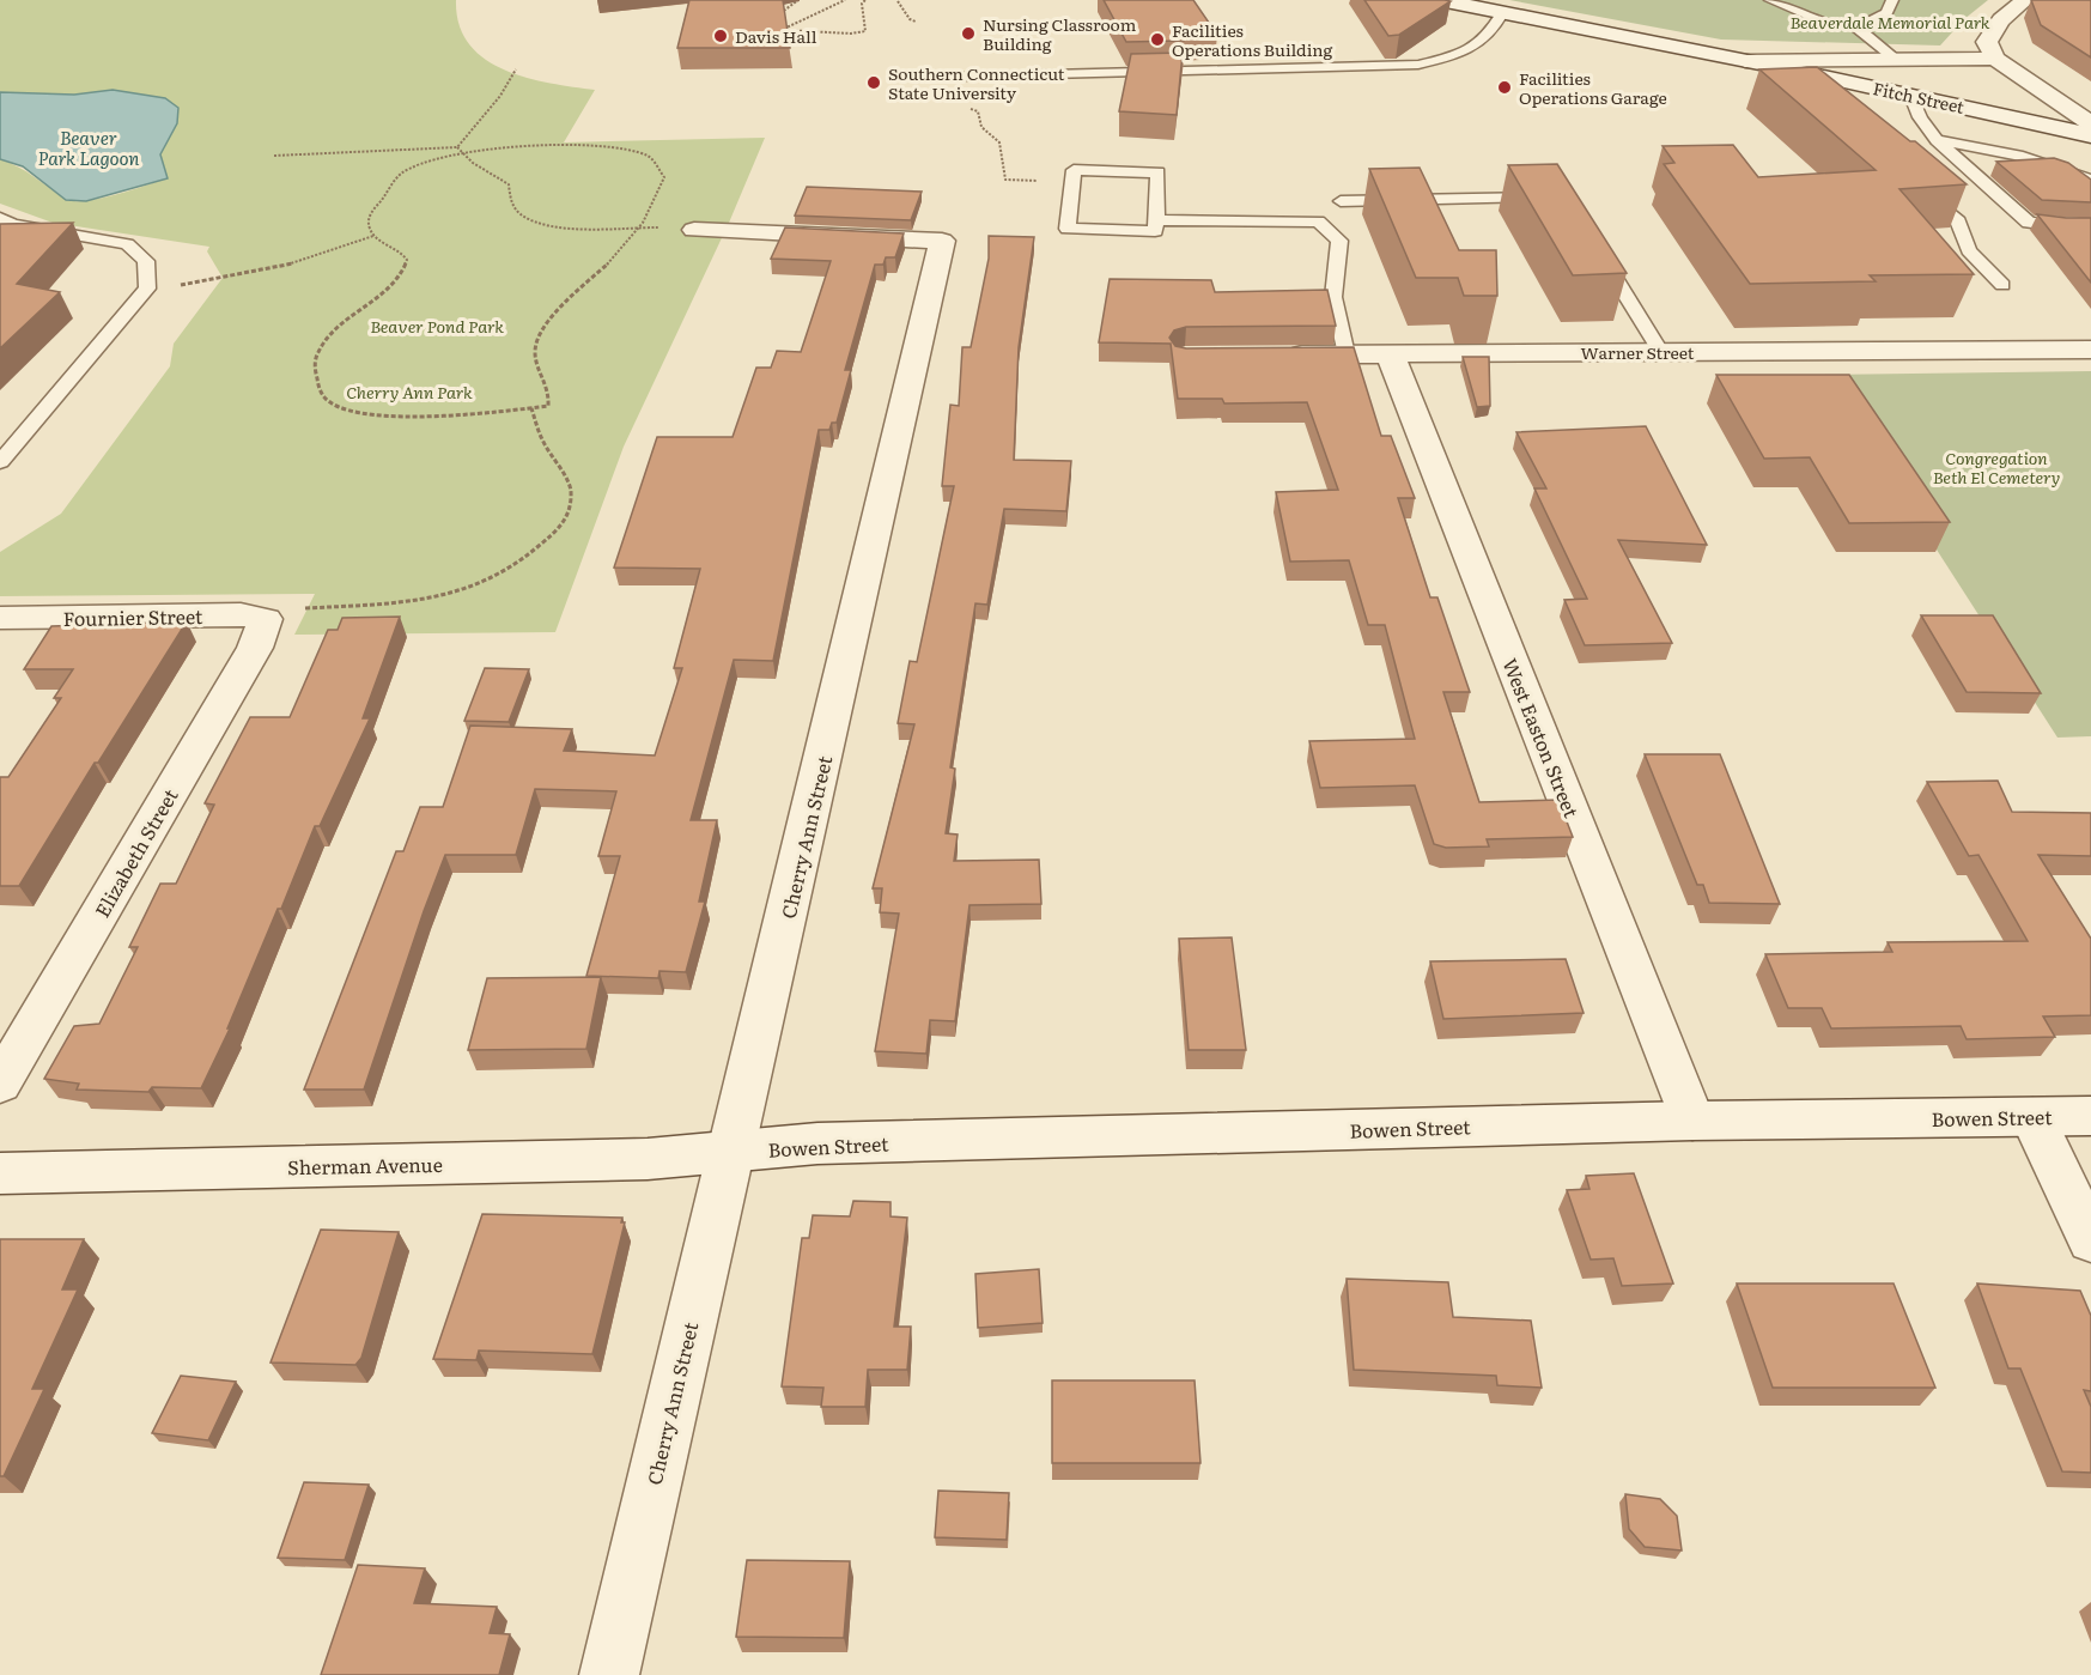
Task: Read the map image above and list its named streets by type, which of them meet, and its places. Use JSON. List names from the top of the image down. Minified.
{"streets":{"street":["Fitch Street","Warner Street","Fournier Street","West Easton Street","Cherry Ann Street","Elizabeth Street","Bowen Street","Sherman Avenue"]},"crossings":[["Warner Street","West Easton Street"],["Fournier Street","Elizabeth Street"],["West Easton Street","Bowen Street"],["Cherry Ann Street","Bowen Street"],["Cherry Ann Street","Sherman Avenue"],["Bowen Street","Sherman Avenue"]],"water":["Beaver Park Lagoon"],"parks":["Beaverdale Memorial Park","Beaver Pond Park","Cherry Ann Park","Congregation Beth El Cemetery"],"places":["Nursing Classroom Building","Davis Hall","Facilities Operations Building","Southern Connecticut State University","Facilities Operations Garage"]}
